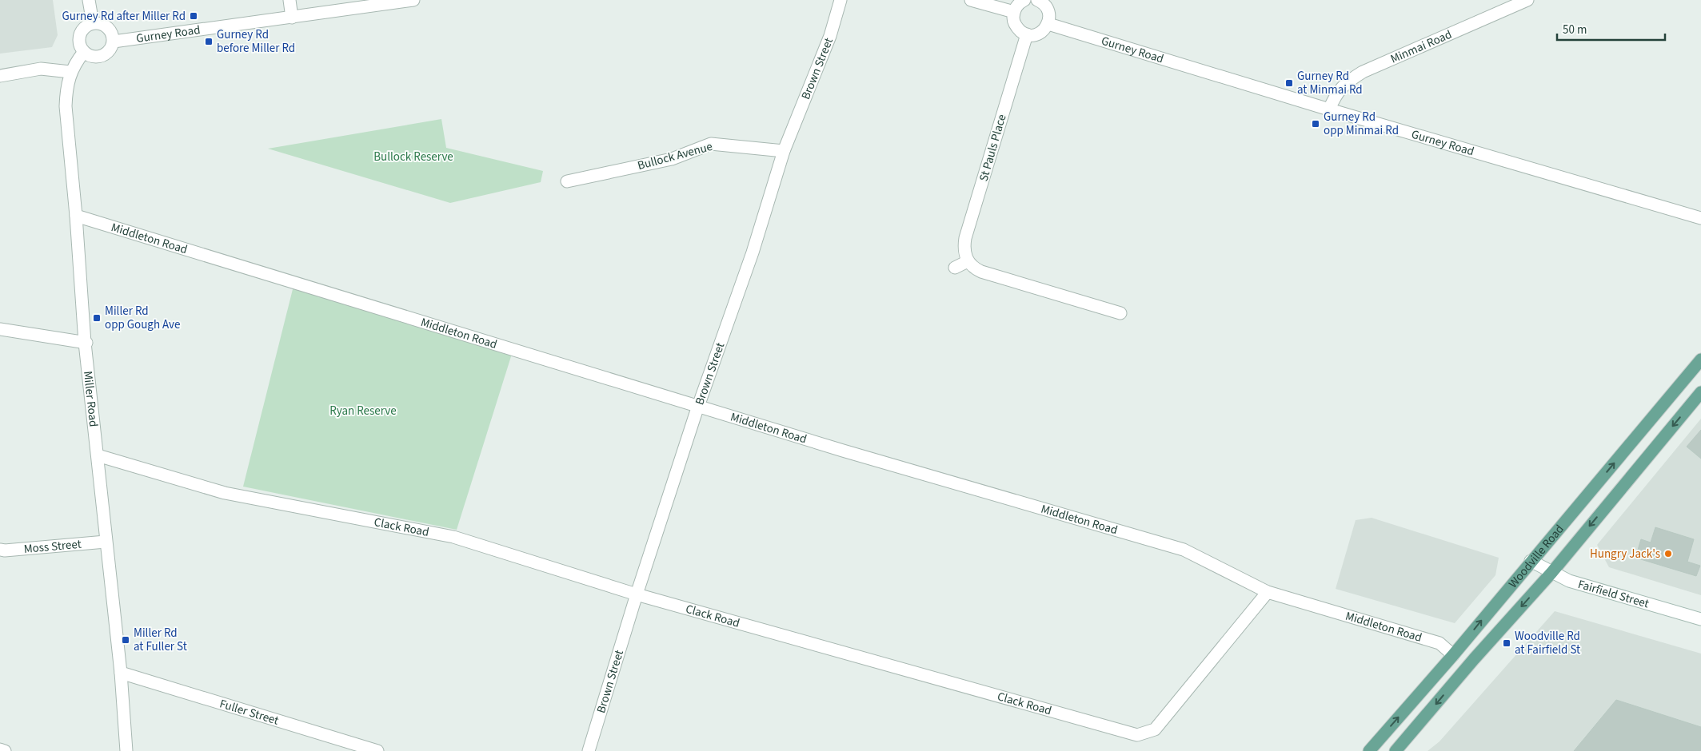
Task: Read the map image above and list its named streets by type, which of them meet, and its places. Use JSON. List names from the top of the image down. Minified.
{"streets":{"main road":["Woodville Road"],"street":["Gurney Road","Minmai Road","Brown Street","St Pauls Place","Bullock Avenue","Middleton Road","Miller Road","Clack Road","Moss Street","Fairfield Street","Fuller Street"]},"crossings":[["Gurney Road","Minmai Road"],["Gurney Road","Miller Road"],["Brown Street","Bullock Avenue"],["Brown Street","Middleton Road"],["Brown Street","Clack Road"],["Middleton Road","Miller Road"],["Middleton Road","Clack Road"],["Middleton Road","Woodville Road"],["Miller Road","Clack Road"],["Miller Road","Moss Street"],["Miller Road","Fuller Street"],["Woodville Road","Fairfield Street"]],"parks":["Bullock Reserve","Ryan Reserve"],"places":{"transit":["Gurney Rd after Miller Rd","Gurney Rd before Miller Rd","Gurney Rd at Minmai Rd","Gurney Rd opp Minmai Rd","Miller Rd opp Gough Ave","Miller Rd at Fuller St","Woodville Rd at Fairfield St"],"other":["Hungry Jack's"]},"scale_bar":"50 m"}
